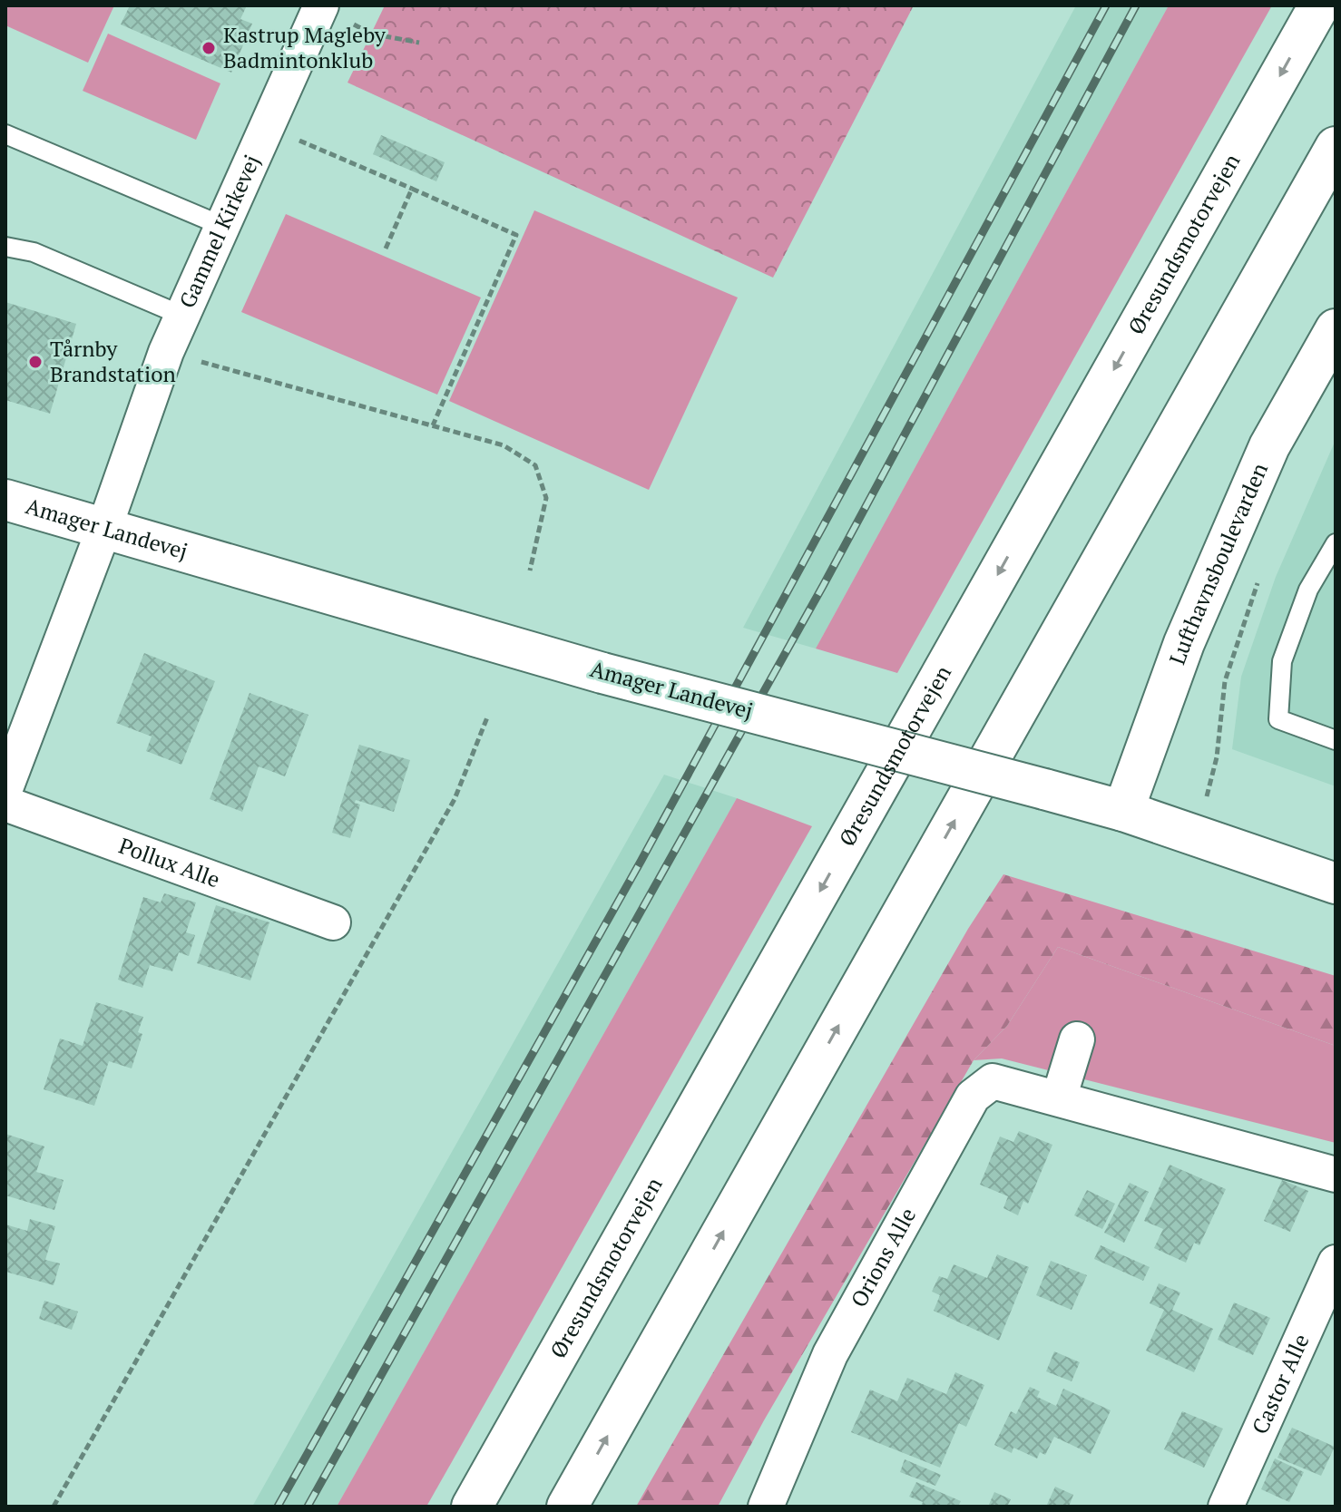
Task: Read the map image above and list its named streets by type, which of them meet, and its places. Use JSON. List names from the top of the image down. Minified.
{"streets":{"main road":["Øresundsmotorvejen","Amager Landevej","Lufthavnsboulevarden"],"street":["Gammel Kirkevej","Pollux Alle","Orions Alle","Castor Alle"]},"crossings":[["Gammel Kirkevej","Amager Landevej"],["Amager Landevej","Lufthavnsboulevarden"]],"places":["Kastrup Magleby Badmintonklub","Tårnby Brandstation"]}
